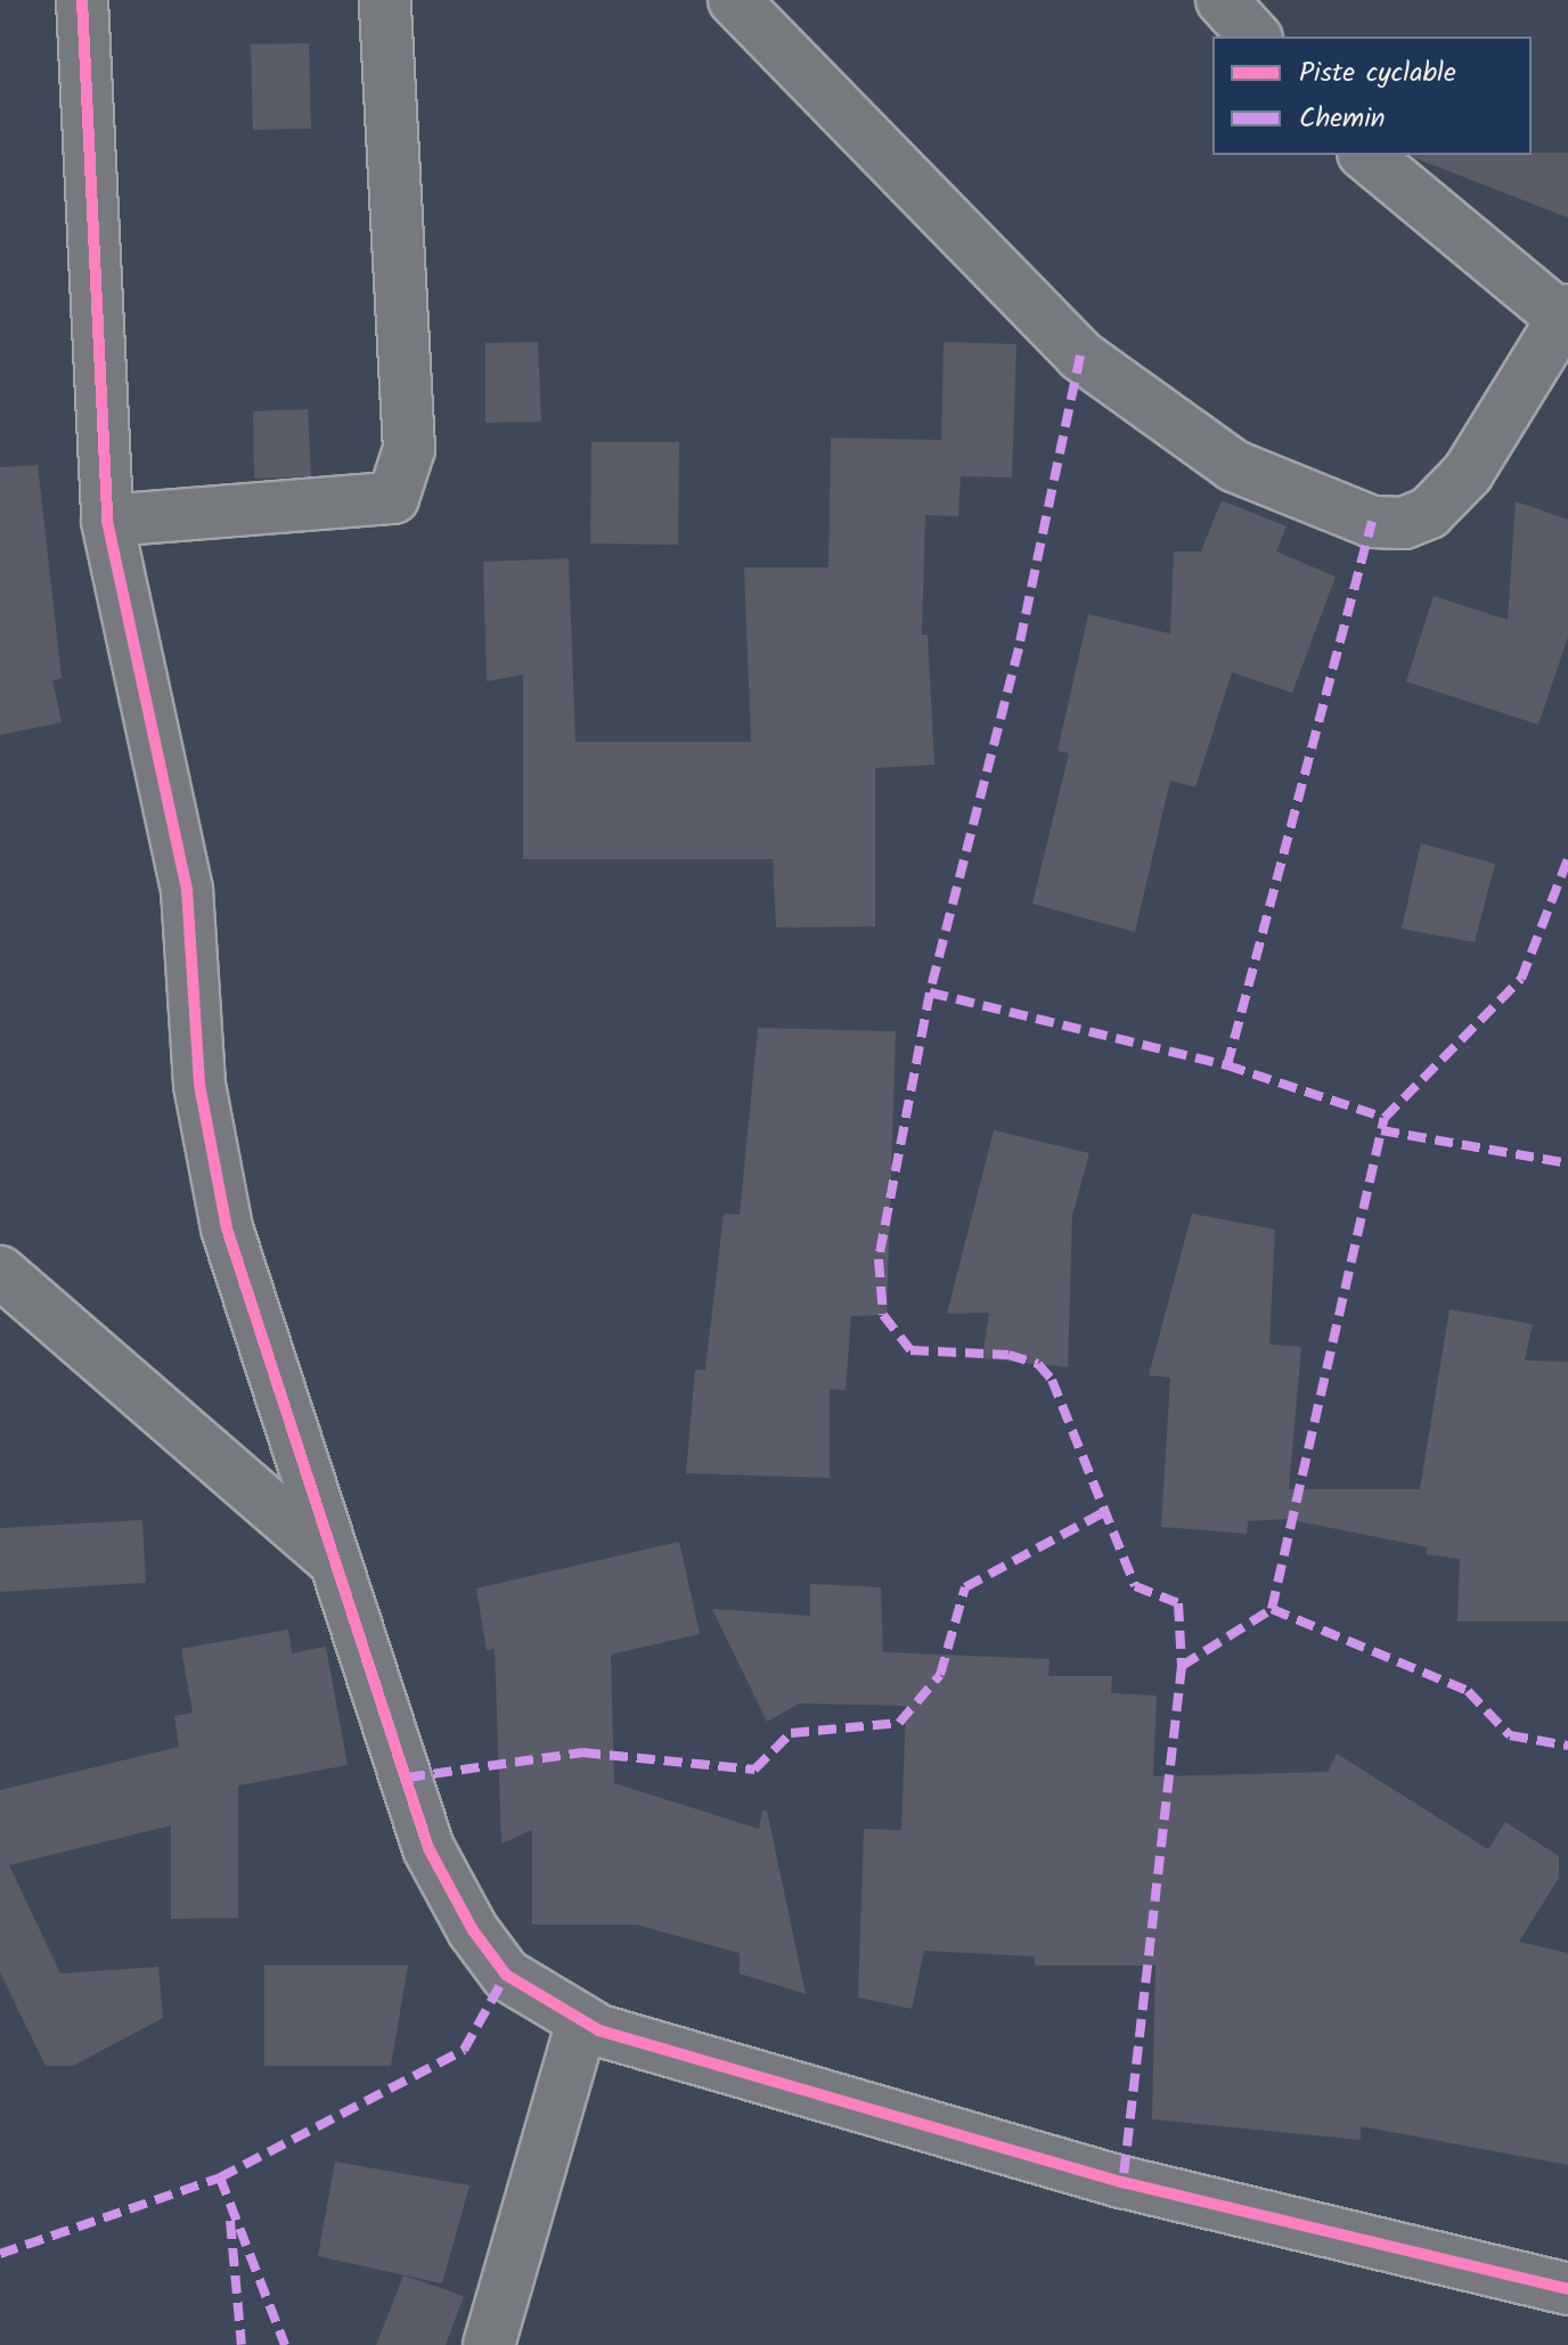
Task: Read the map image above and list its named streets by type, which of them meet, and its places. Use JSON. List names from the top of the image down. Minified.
{"legend":["Piste cyclable","Chemin"]}
